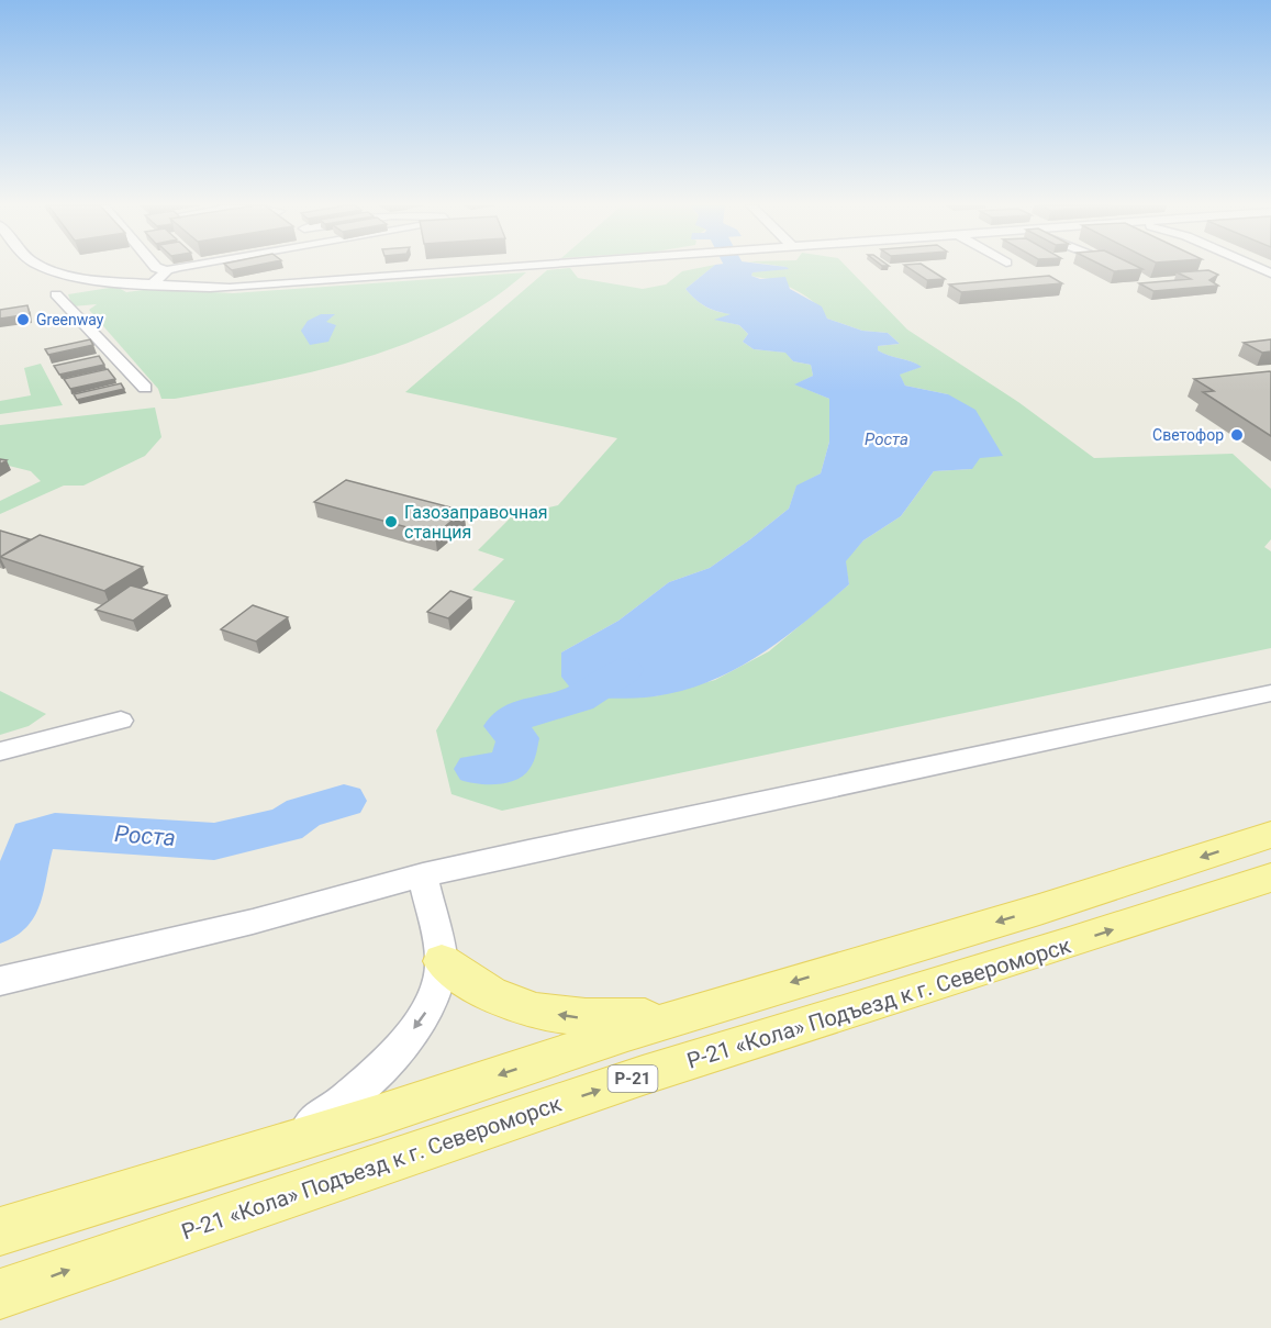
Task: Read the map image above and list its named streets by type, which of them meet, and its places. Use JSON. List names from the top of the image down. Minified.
{"streets":{"main road":["Р-21 «Кола» Подъезд к г. Североморск","Р-21"]},"water":["Роста"],"places":["Greenway","Светофор","Газозаправочная станция"]}
